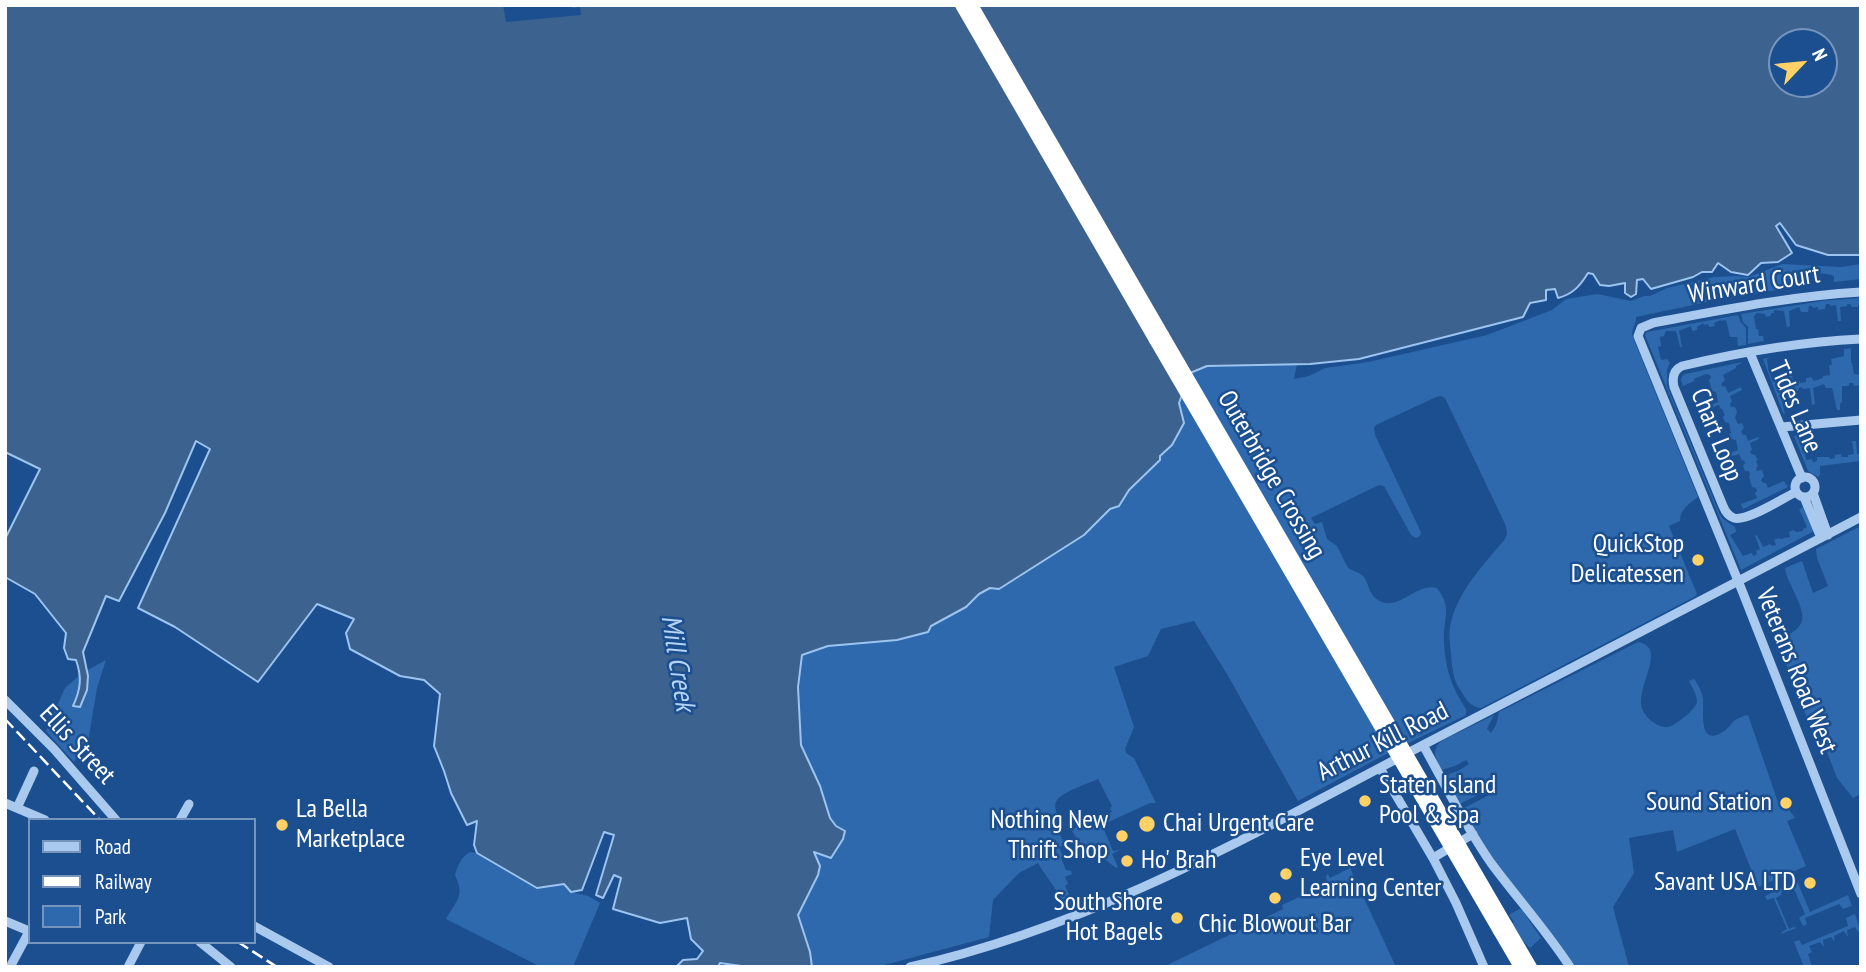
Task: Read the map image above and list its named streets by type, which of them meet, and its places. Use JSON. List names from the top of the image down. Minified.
{"streets":{"highway":["Outerbridge Crossing"],"street":["Winward Court","Tides Lane","Chart Loop","Veterans Road West","Arthur Kill Road","Ellis Street"]},"crossings":[["Winward Court","Veterans Road West"],["Tides Lane","Chart Loop"],["Tides Lane","Arthur Kill Road"],["Veterans Road West","Arthur Kill Road"]],"water":["Mill Creek"],"places":["QuickStop Delicatessen","Staten Island Pool & Spa","Sound Station","Chai Urgent Care","La Bella Marketplace","Nothing New Thrift Shop","Ho' Brah","Eye Level Learning Center","Savant USA LTD","Chic Blowout Bar","South Shore Hot Bagels"],"legend":["Road","Railway","Park"],"north":"top right"}
